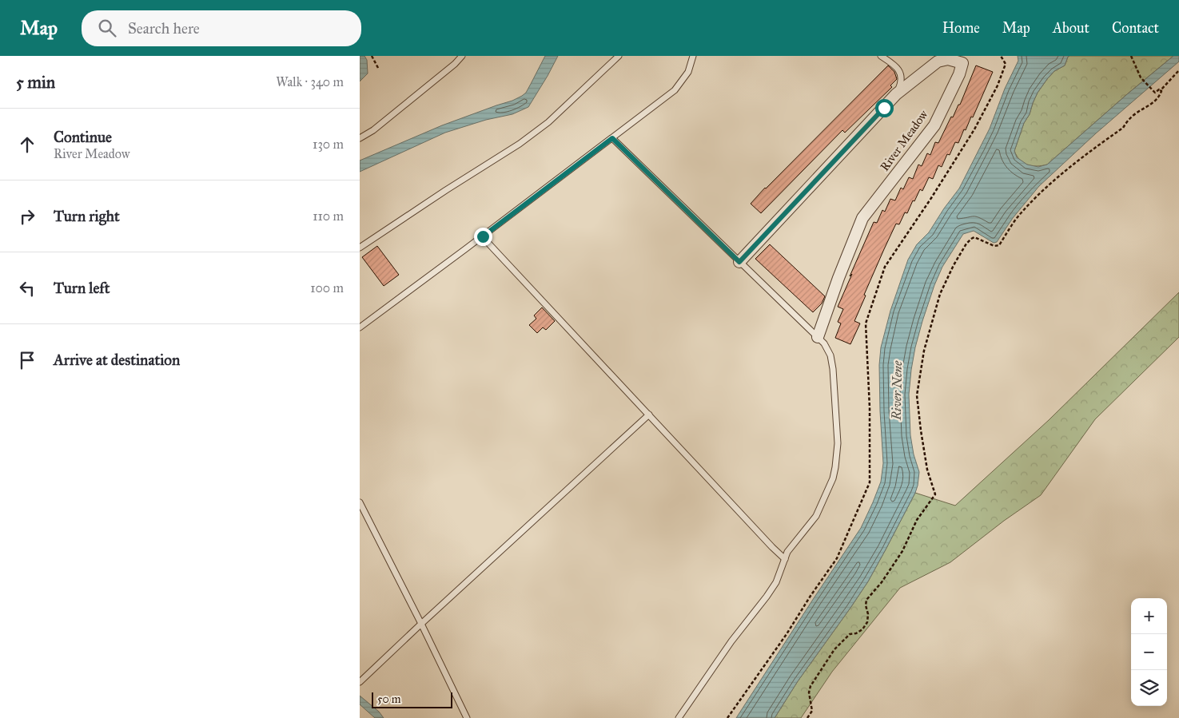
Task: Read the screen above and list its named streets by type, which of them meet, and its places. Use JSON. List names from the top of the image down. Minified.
{"streets":{"street":["River Meadow"]},"water":["River Nene"],"scale_bar":"50 m","page":{"header":"Map","search":"Search here","nav":["Home","Map","About","Contact"],"heading":["5 min","Walk · 340 m"],"list":[["Continue","River Meadow","130 m"],["Turn right","110 m"],["Turn left","100 m"],"Arrive at destination"],"map_buttons":["+","−"],"scale":"50 m"}}
